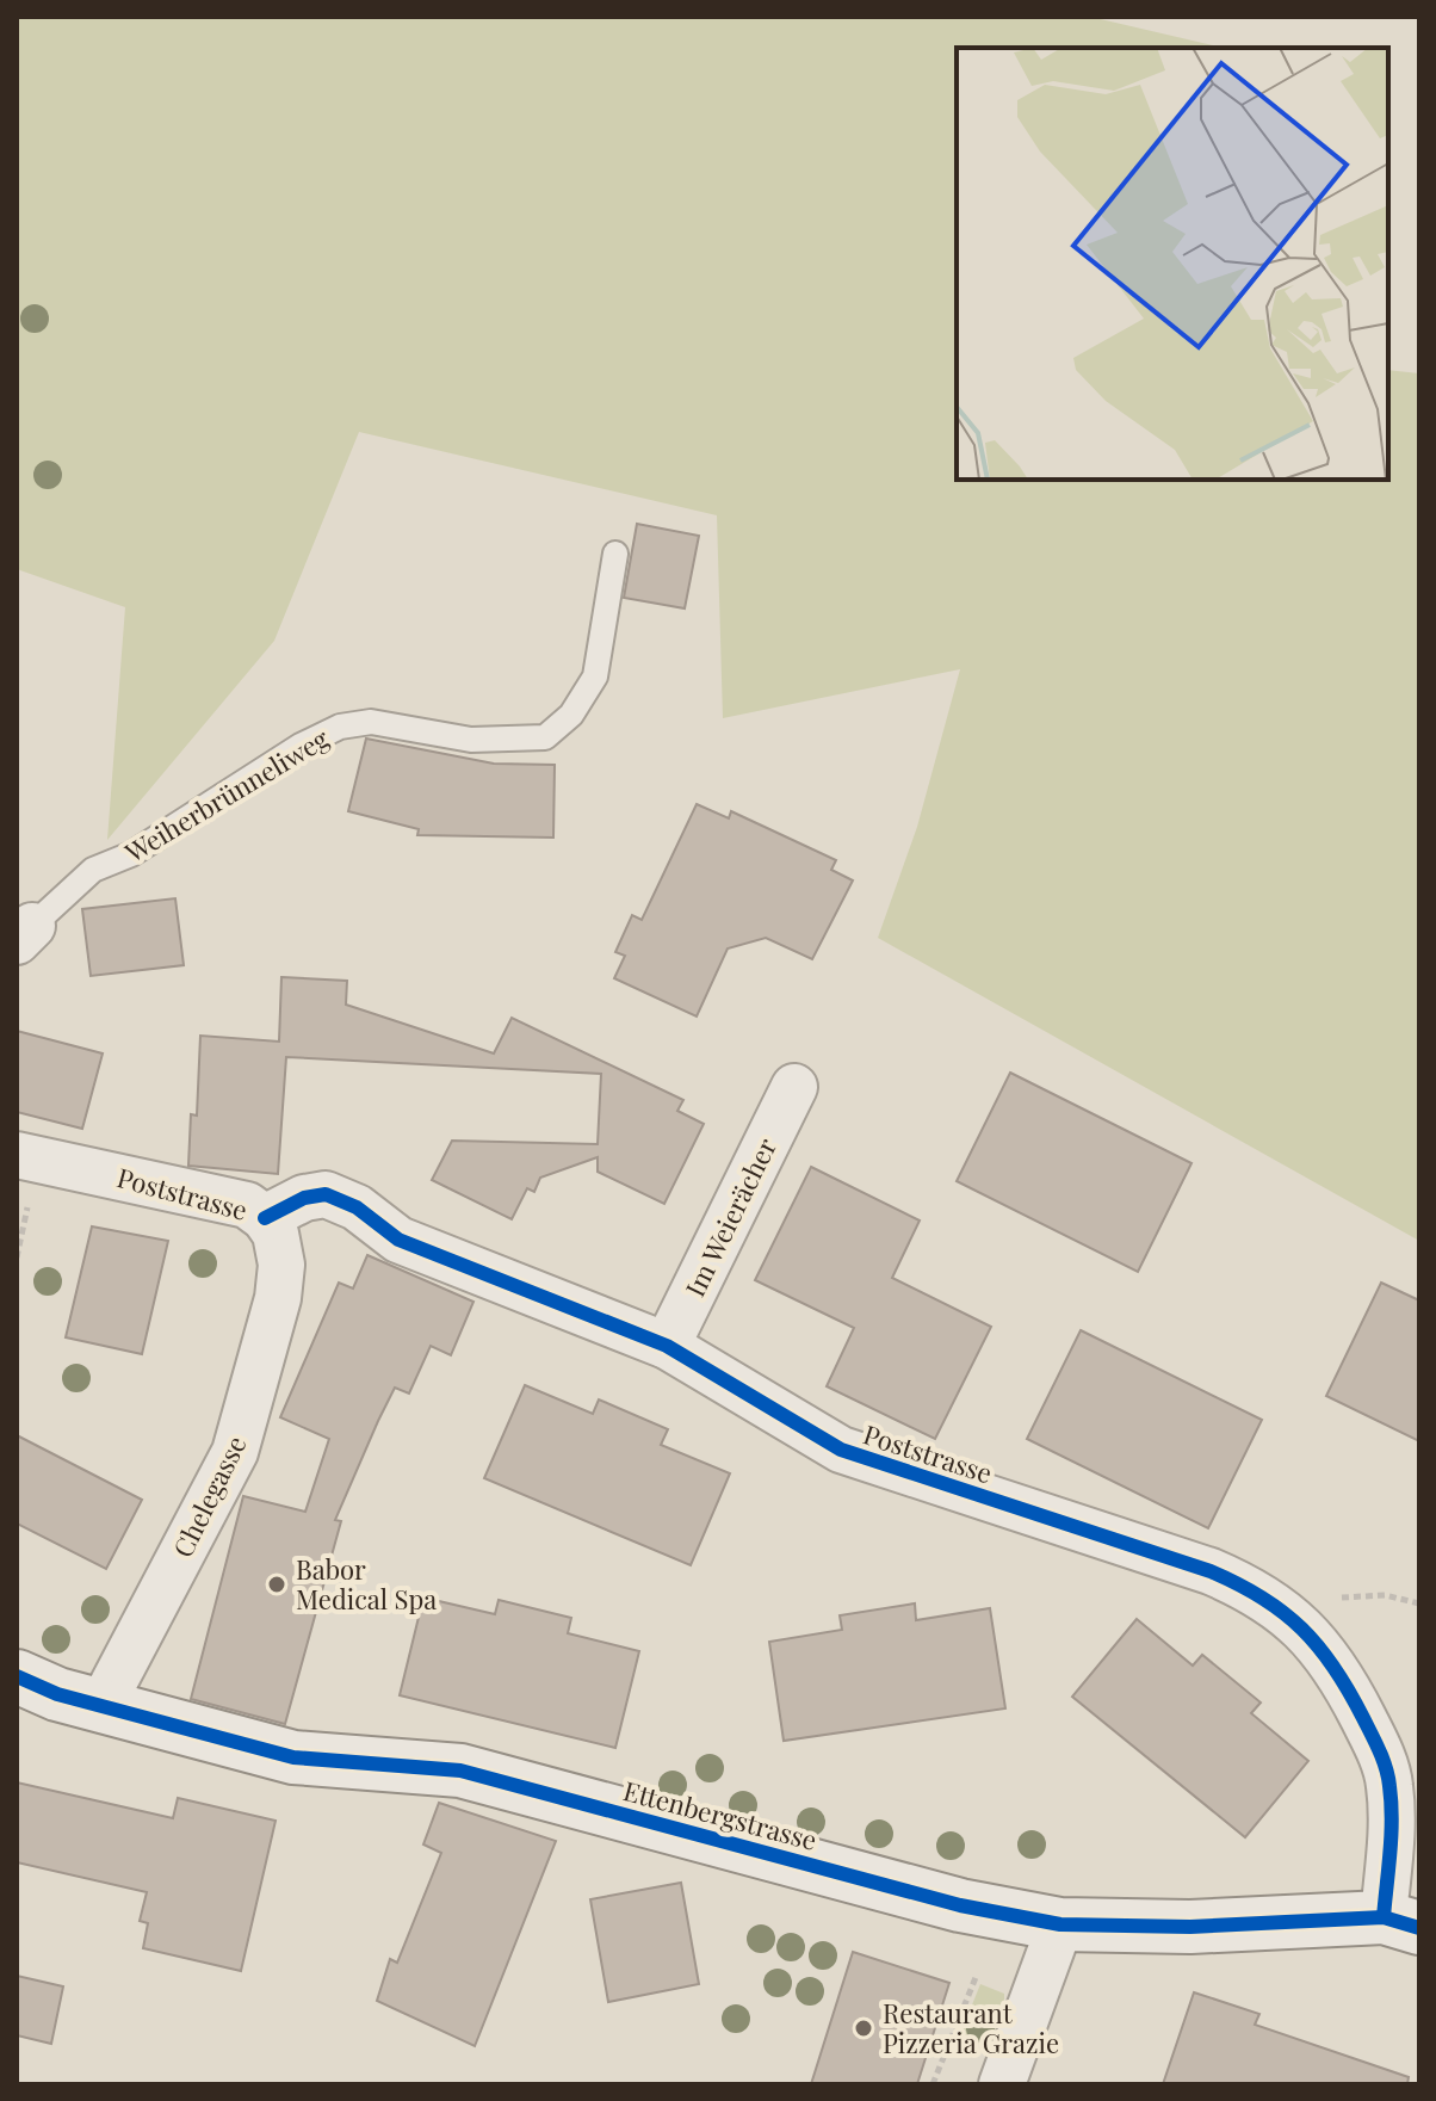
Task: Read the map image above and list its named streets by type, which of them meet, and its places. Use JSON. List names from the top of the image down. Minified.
{"streets":{"street":["Poststrasse","Im Weierächer","Chelegasse","Ettenbergstrasse"],"lane":["Weiherbrünneliweg"]},"crossings":[["Poststrasse","Im Weierächer"],["Poststrasse","Chelegasse"],["Poststrasse","Ettenbergstrasse"],["Chelegasse","Ettenbergstrasse"]],"places":["Babor Medical Spa","Restaurant Pizzeria Grazie"]}
